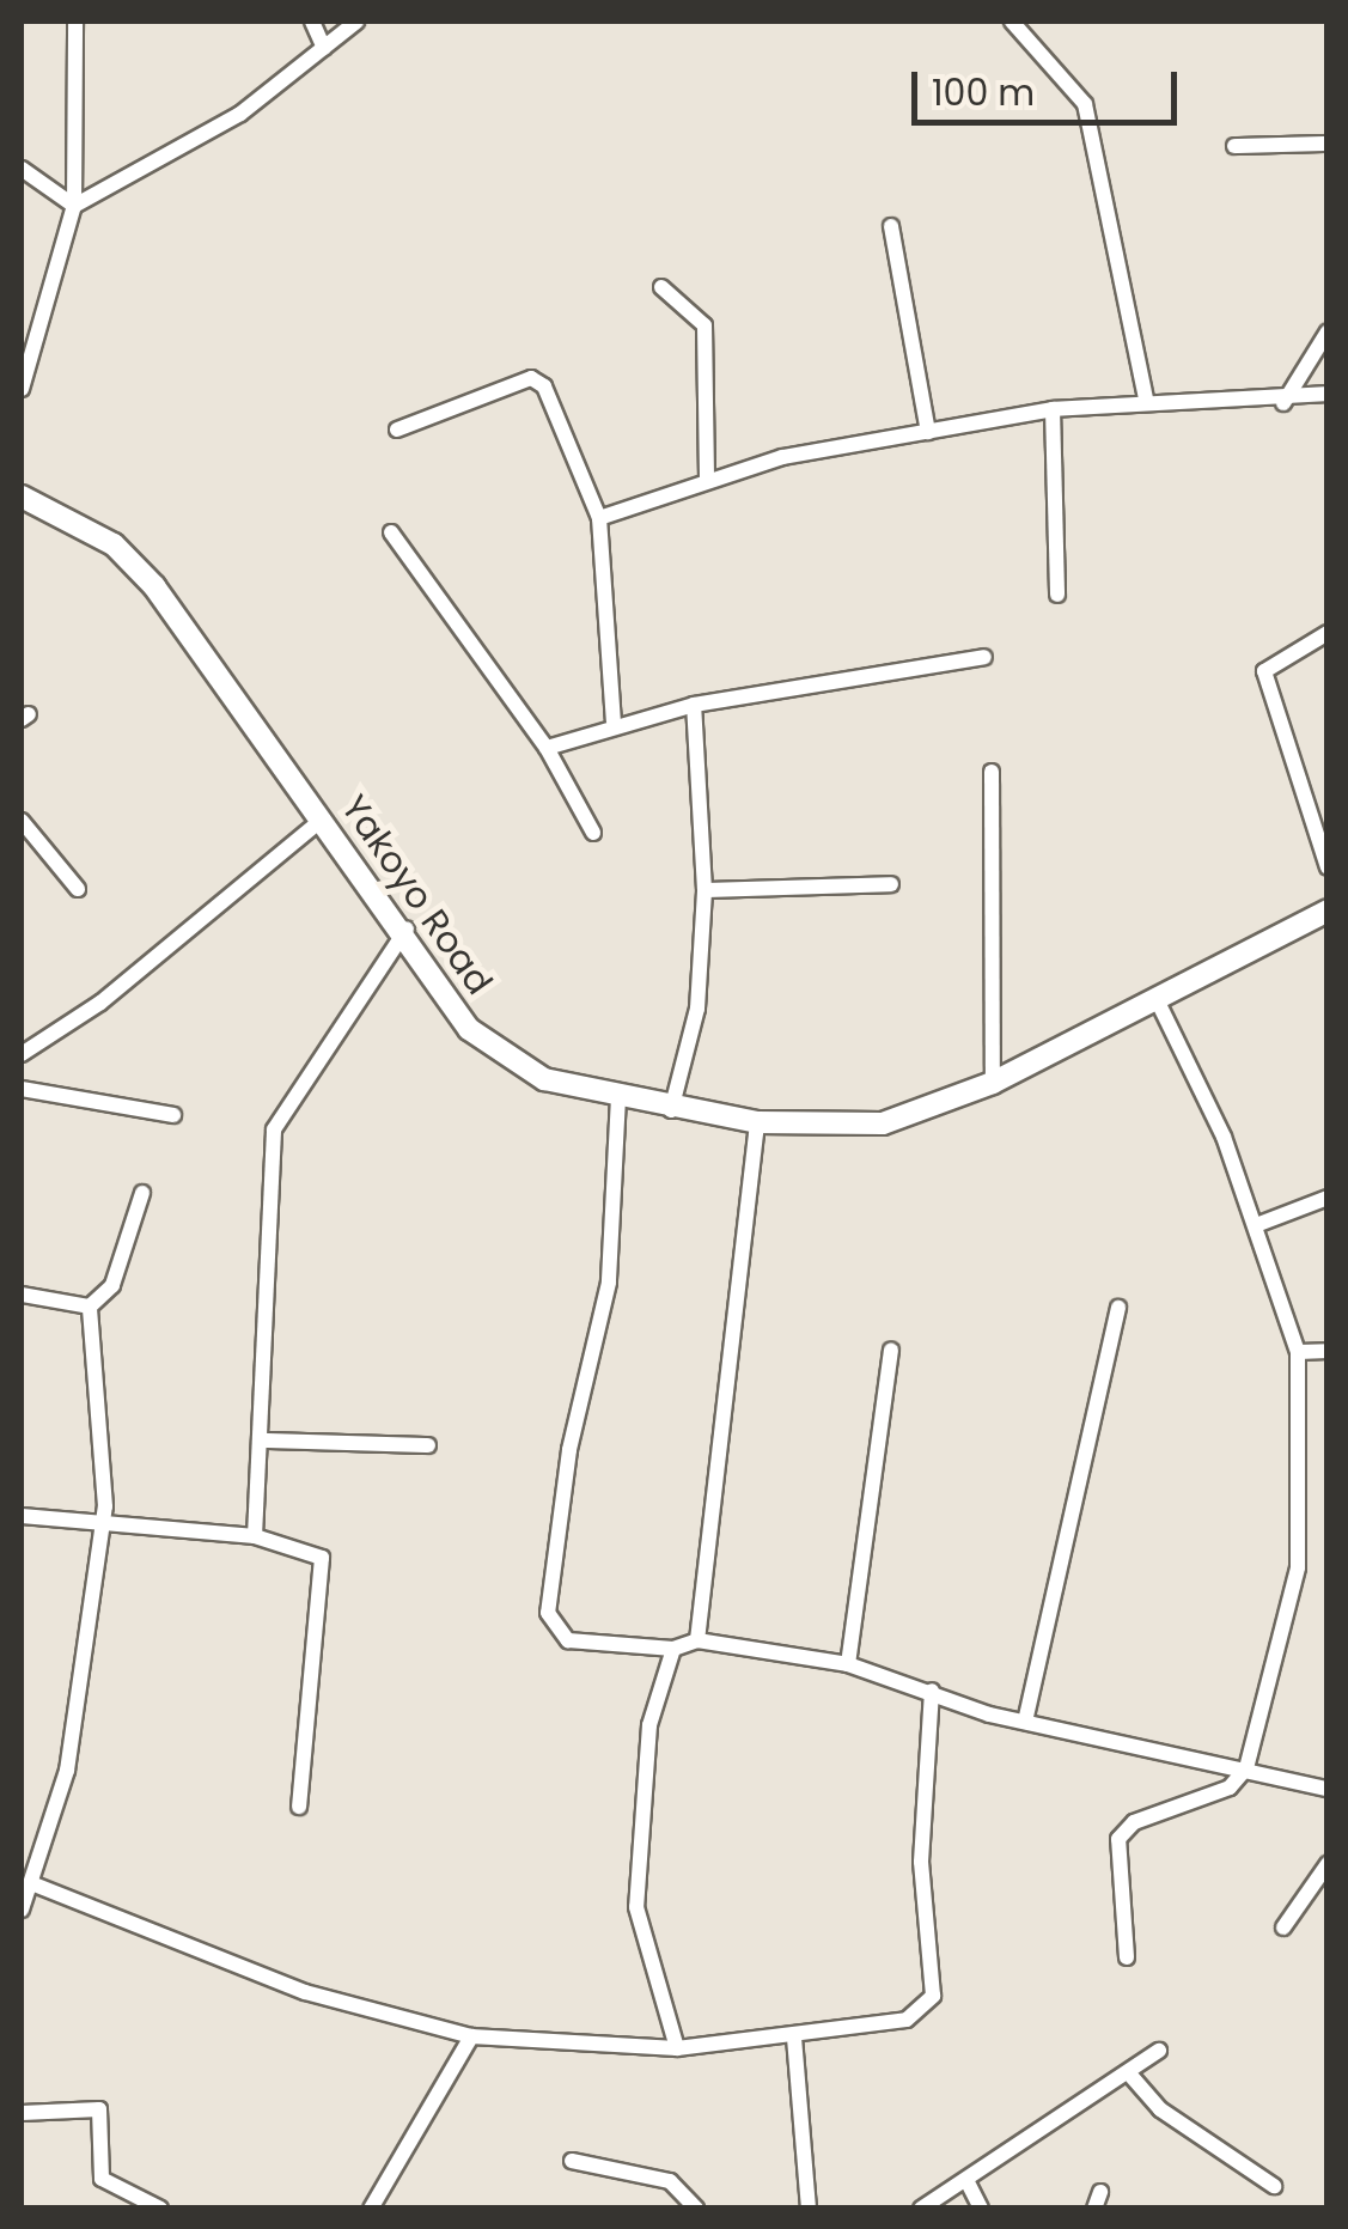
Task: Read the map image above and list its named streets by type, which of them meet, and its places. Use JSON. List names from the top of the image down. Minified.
{"streets":{"main road":["Yakoyo Road"]},"scale_bar":"100 m"}
